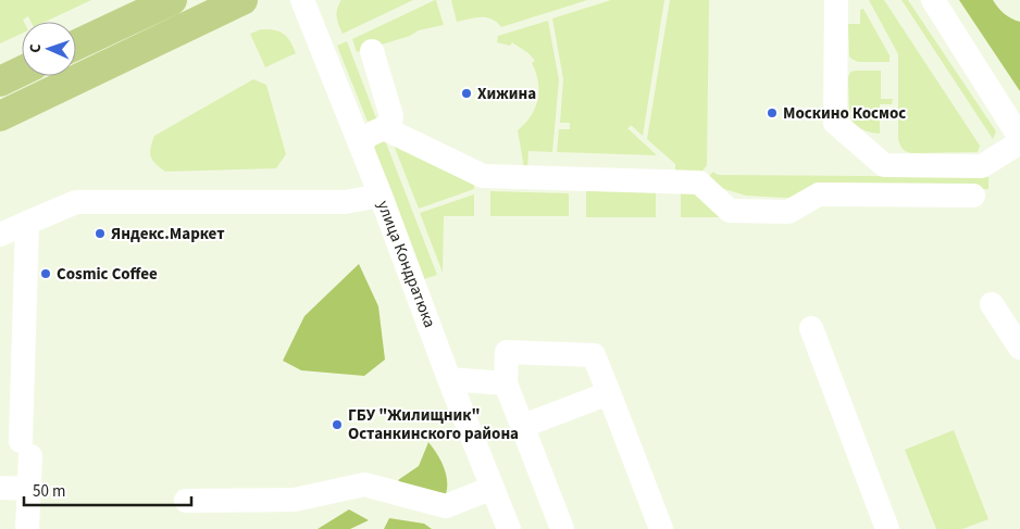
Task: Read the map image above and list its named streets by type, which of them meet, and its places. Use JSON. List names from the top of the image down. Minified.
{"streets":{"street":["улица Кондратюка"]},"places":["Хижина","Москино Космос","Яндекс.Маркет","Cosmic Coffee","ГБУ \"Жилищник\" Останкинского района"],"scale_bar":"50 m","north":"left"}
